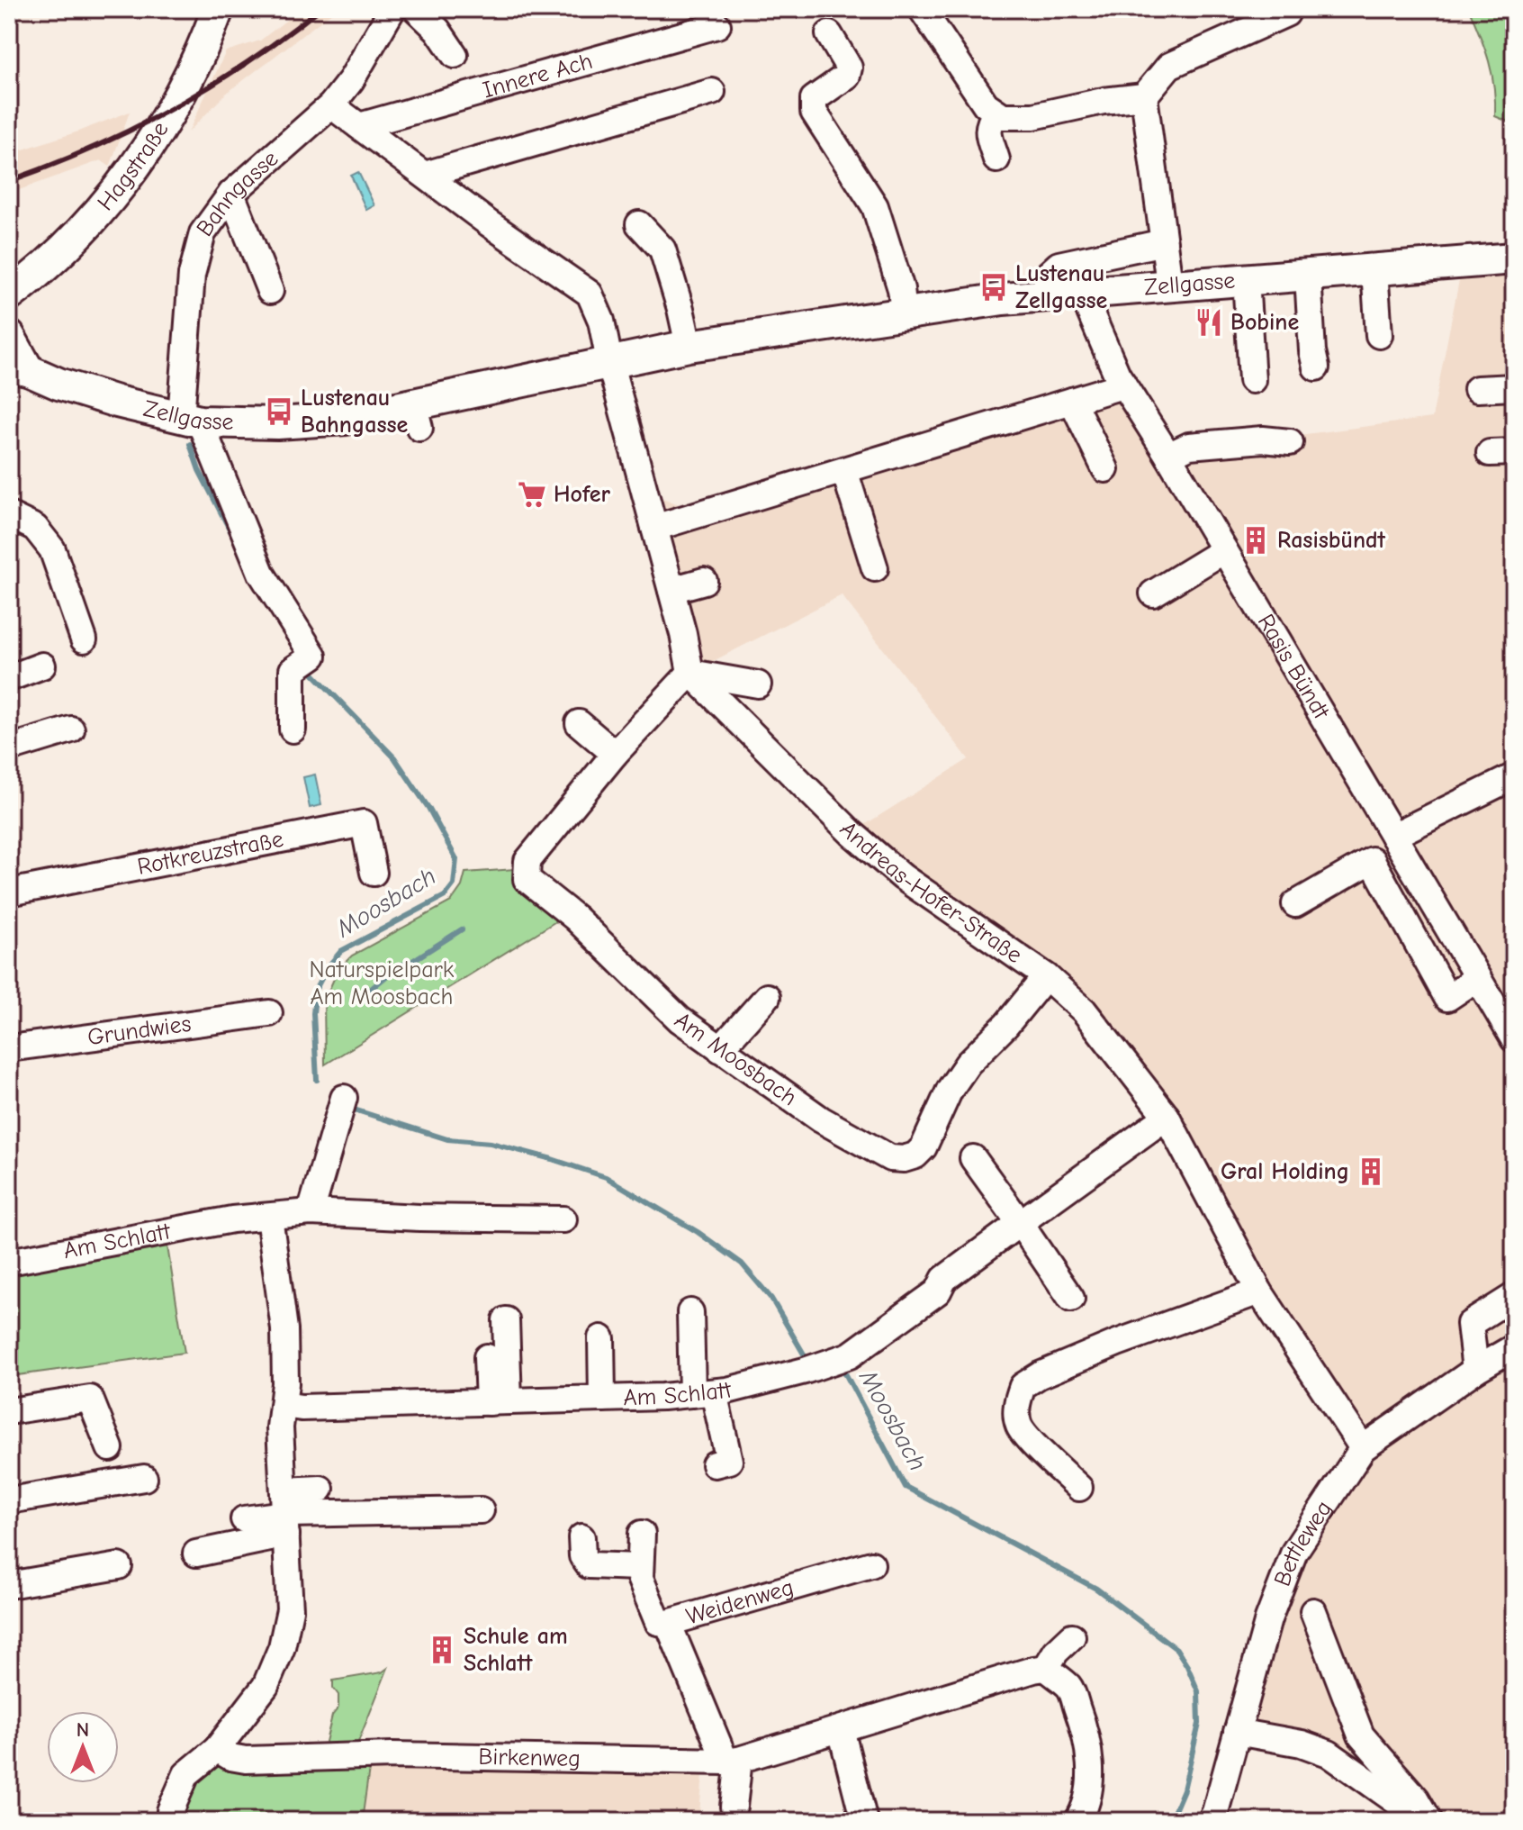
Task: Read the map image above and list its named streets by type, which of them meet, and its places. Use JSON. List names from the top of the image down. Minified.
{"streets":{"main road":["Hagstraße","Zellgasse"],"street":["Innere Ach","Bahngasse","Rasis Bündt","Rotkreuzstraße","Andreas-Hofer-Straße","Grundwies","Am Moosbach","Am Schlatt","Bettleweg","Weidenweg","Birkenweg"]},"crossings":[["Bahngasse","Zellgasse"],["Zellgasse","Rasis Bündt"],["Andreas-Hofer-Straße","Am Moosbach"],["Andreas-Hofer-Straße","Bettleweg"],["Weidenweg","Birkenweg"]],"water":["Moosbach"],"parks":["Naturspielpark Am Moosbach"],"places":{"bus stop":["Lustenau Zellgasse","Lustenau Bahngasse"],"restaurant":["Bobine"],"supermarket":["Hofer"],"building":["Rasisbündt","Gral Holding","Schule am Schlatt"]},"north":"top"}
